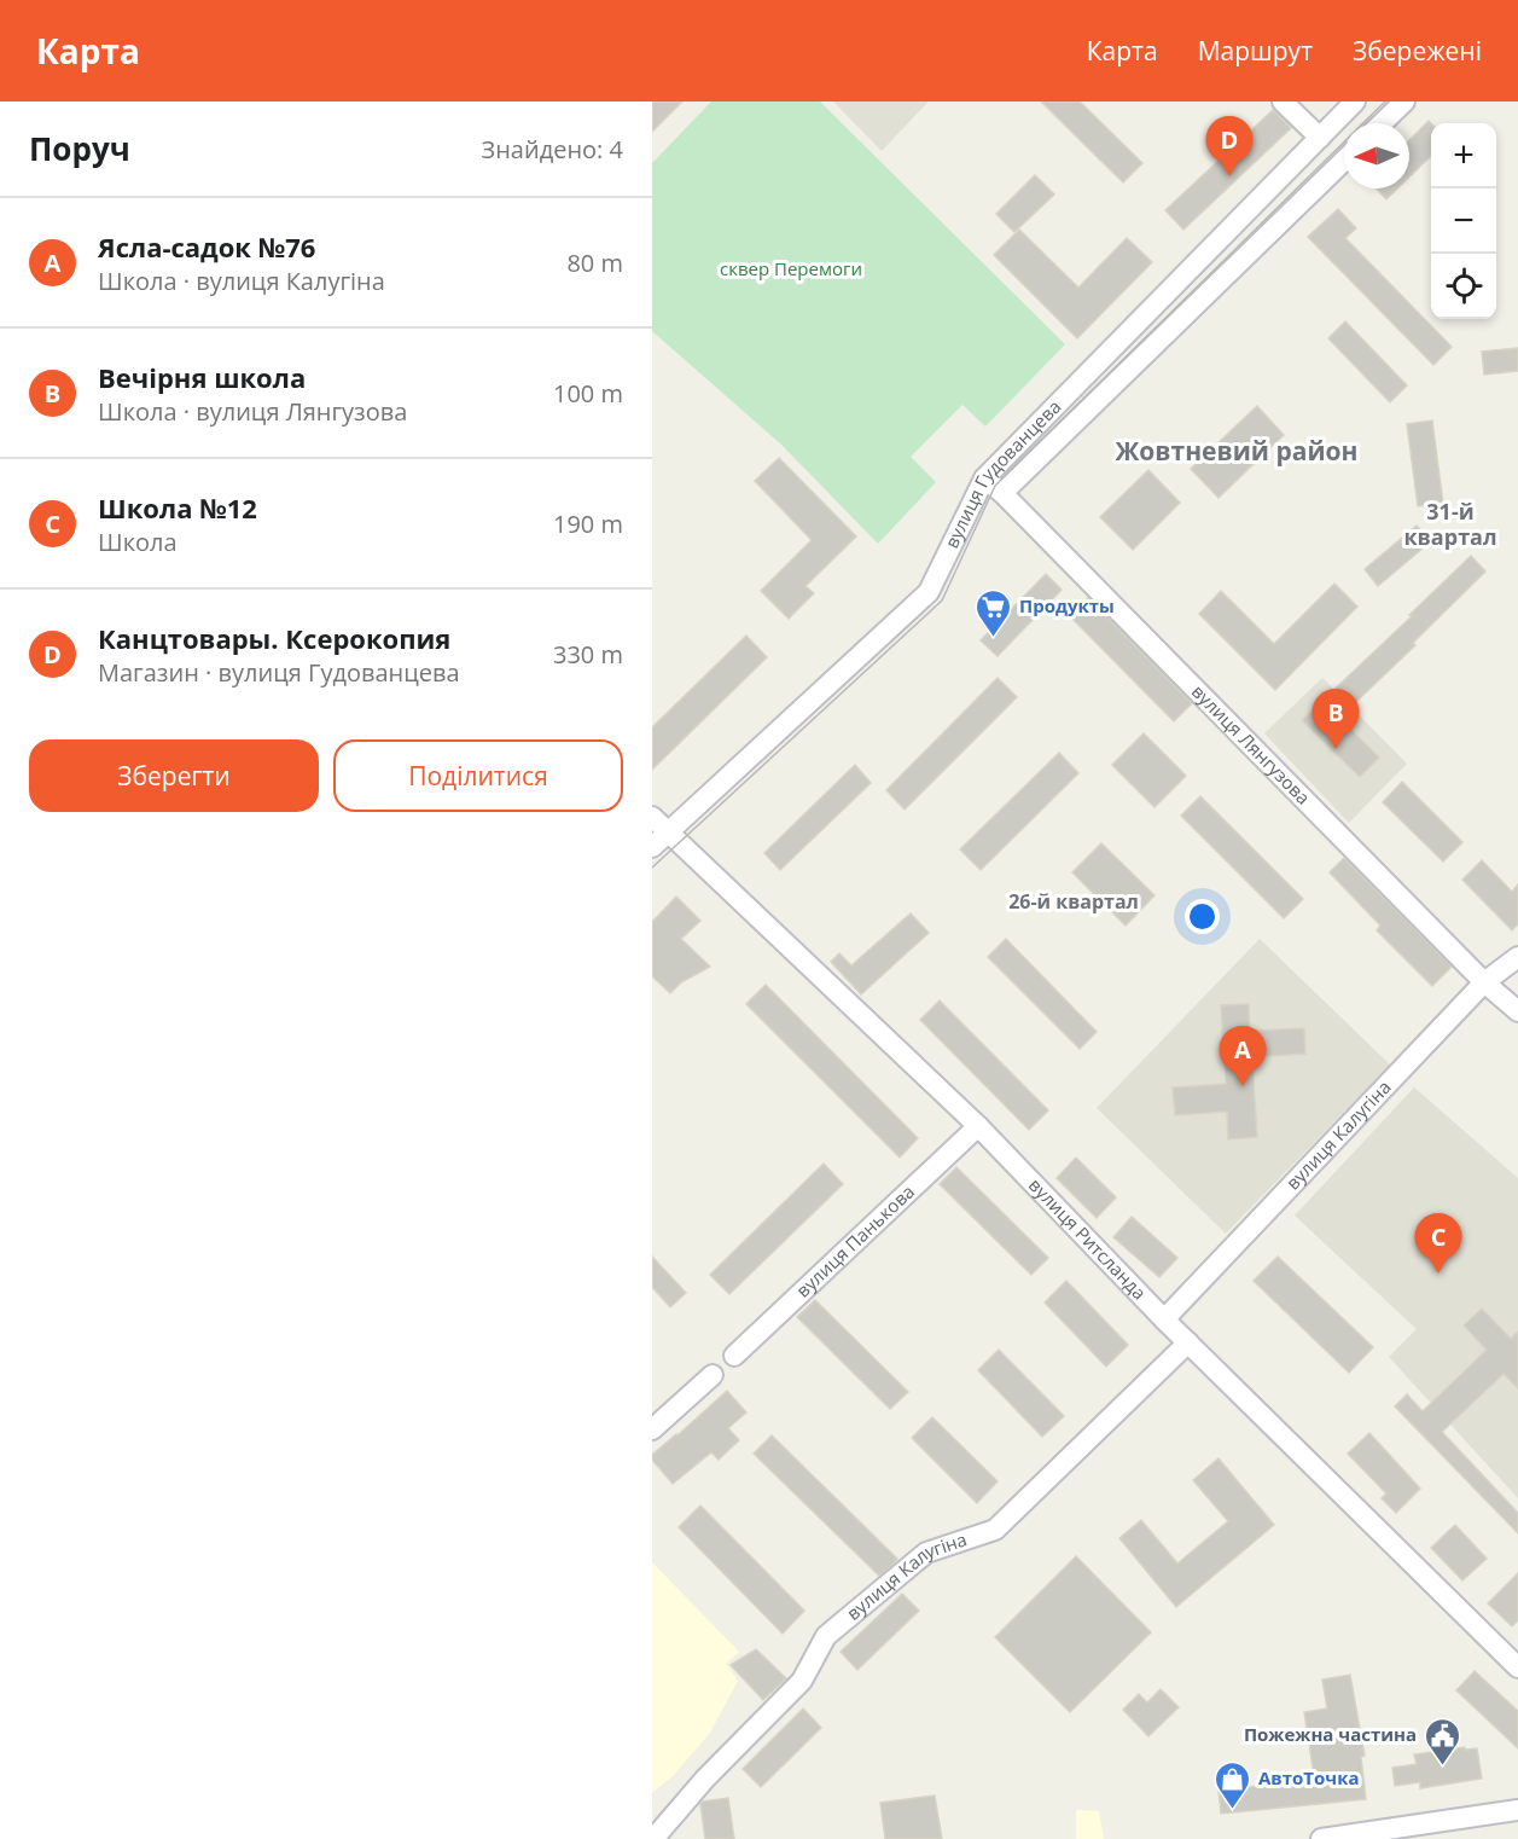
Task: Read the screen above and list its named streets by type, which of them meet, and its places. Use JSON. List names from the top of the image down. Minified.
{"streets":{"street":["вулиця Гудованцева","вулиця Лянгузова","вулиця Калугіна","вулиця Ритсланда","вулиця Панькова"]},"crossings":[["вулиця Гудованцева","вулиця Лянгузова"],["вулиця Гудованцева","вулиця Ритсланда"],["вулиця Лянгузова","вулиця Калугіна"],["вулиця Калугіна","вулиця Ритсланда"],["вулиця Ритсланда","вулиця Панькова"]],"districts":["Жовтневий район","31-й квартал","26-й квартал"],"parks":["сквер Перемоги"],"places":{"supermarket":["Продукты"],"public building":["Пожежна частина"],"shop":["АвтоТочка"]},"north":"left","page":{"header":"Карта","nav":["Карта","Маршрут","Збережені"],"heading":["Поруч","Знайдено: 4"],"pins":["D","B","A","C"],"map_buttons":["+","−"],"list":[{"mark":"A","name":"Ясла-садок №76","note":"Школа · вулиця Калугіна","value":"80 m"},{"mark":"B","name":"Вечірня школа","note":"Школа · вулиця Лянгузова","value":"100 m"},{"mark":"C","name":"Школа №12","note":"Школа","value":"190 m"},{"mark":"D","name":"Канцтовары. Ксерокопия","note":"Магазин · вулиця Гудованцева","value":"330 m"}],"buttons":["Зберегти","Поділитися"]}}
